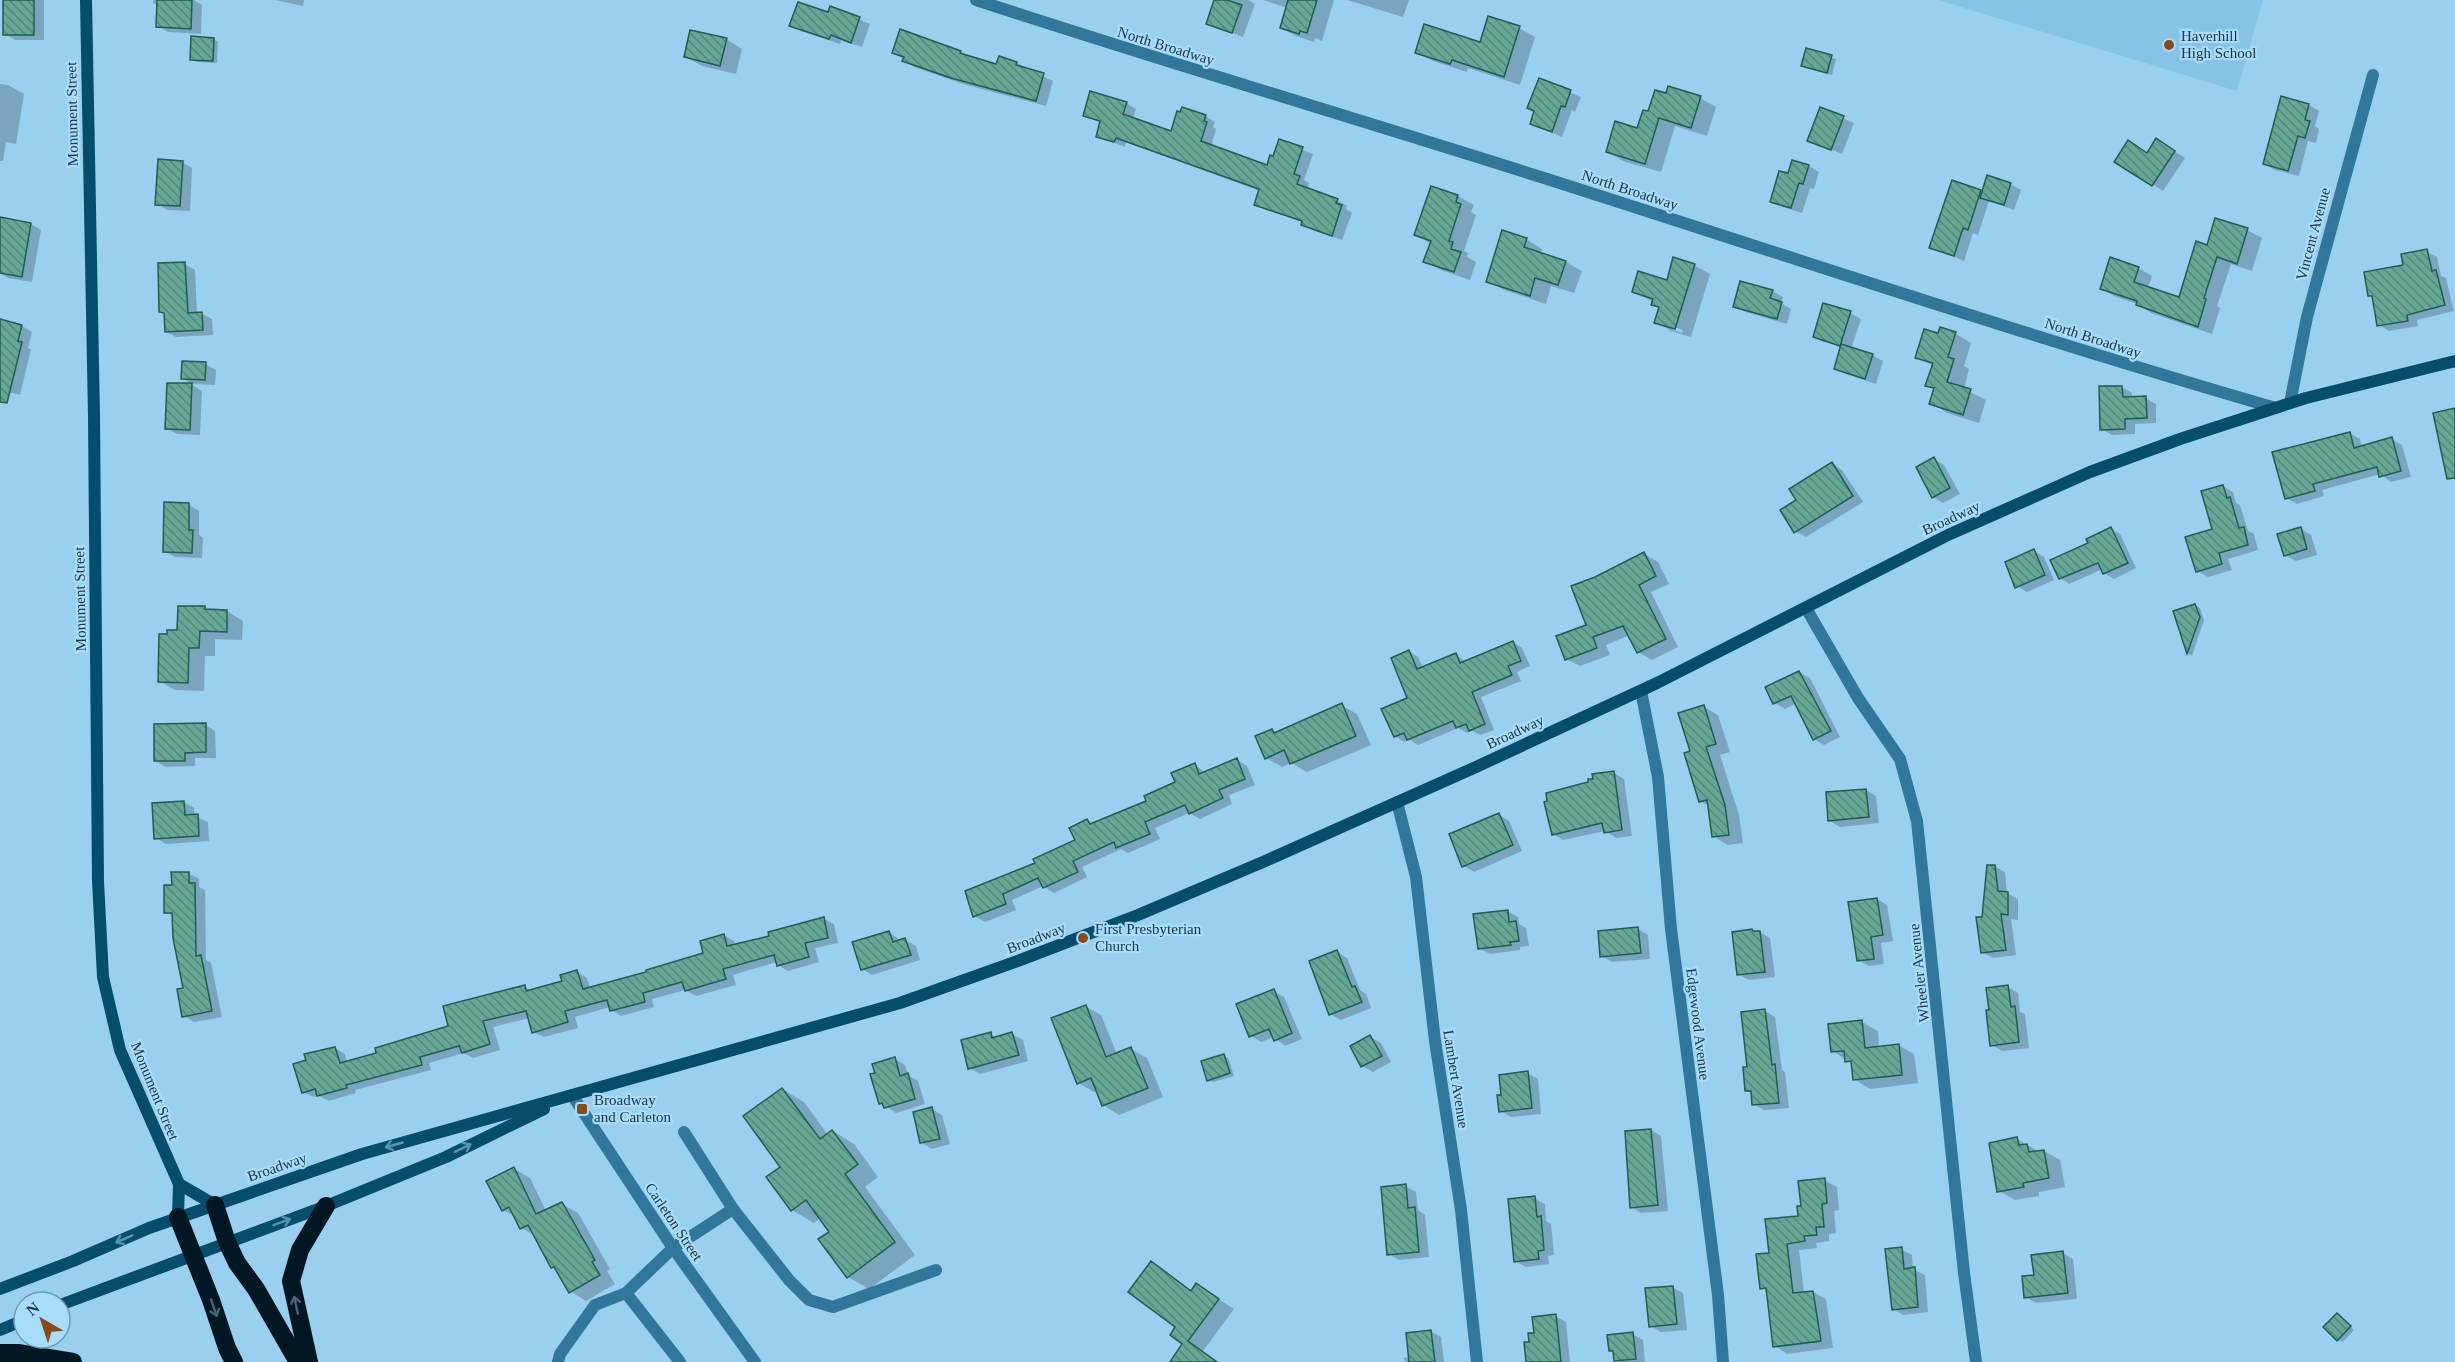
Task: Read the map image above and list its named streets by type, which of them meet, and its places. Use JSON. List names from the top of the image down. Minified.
{"streets":{"main road":["Monument Street","Broadway"],"street":["North Broadway","Vincent Avenue","Wheeler Avenue","Edgewood Avenue","Lambert Avenue","Carleton Street"]},"crossings":[["North Broadway","Broadway"],["Monument Street","Broadway"],["Vincent Avenue","Broadway"],["Broadway","Wheeler Avenue"],["Broadway","Edgewood Avenue"],["Broadway","Lambert Avenue"],["Broadway","Carleton Street"]],"places":{"other":["Haverhill High School","First Presbyterian Church"],"transit":["Broadway and Carleton"]},"north":"top left"}
